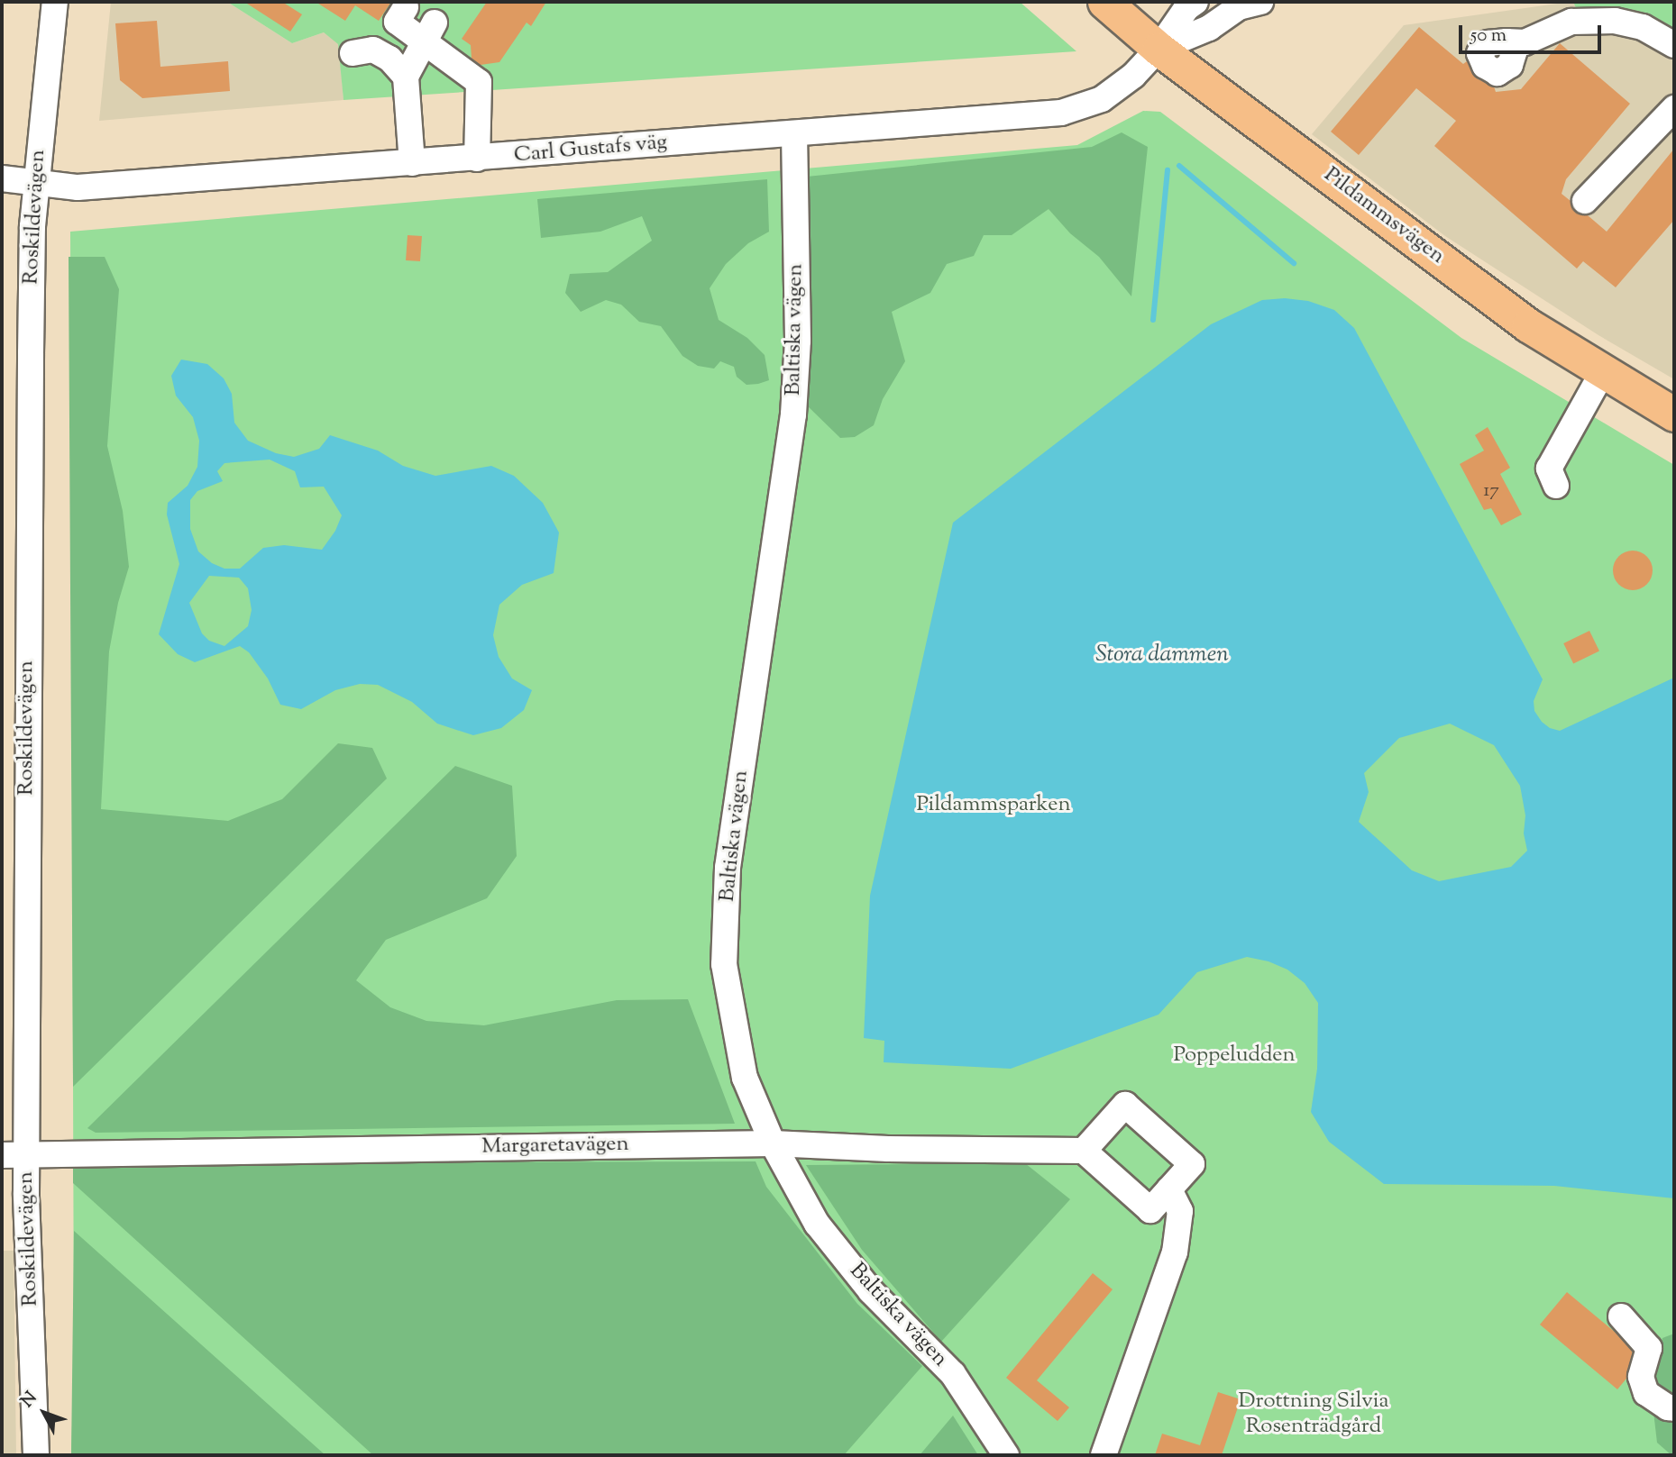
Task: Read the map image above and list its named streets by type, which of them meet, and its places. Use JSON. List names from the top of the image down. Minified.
{"streets":{"main road":["Pildammsvägen"],"street":["Carl Gustafs väg","Roskildevägen","Baltiska vägen","Margaretavägen"]},"crossings":[["Carl Gustafs väg","Pildammsvägen"],["Carl Gustafs väg","Roskildevägen"],["Carl Gustafs väg","Baltiska vägen"],["Roskildevägen","Margaretavägen"],["Baltiska vägen","Margaretavägen"]],"water":["Stora dammen"],"parks":["Pildammsparken","Poppeludden","Drottning Silvia Rosenträdgård"],"house_numbers":["17"],"scale_bar":"50 m","north":"top left"}
